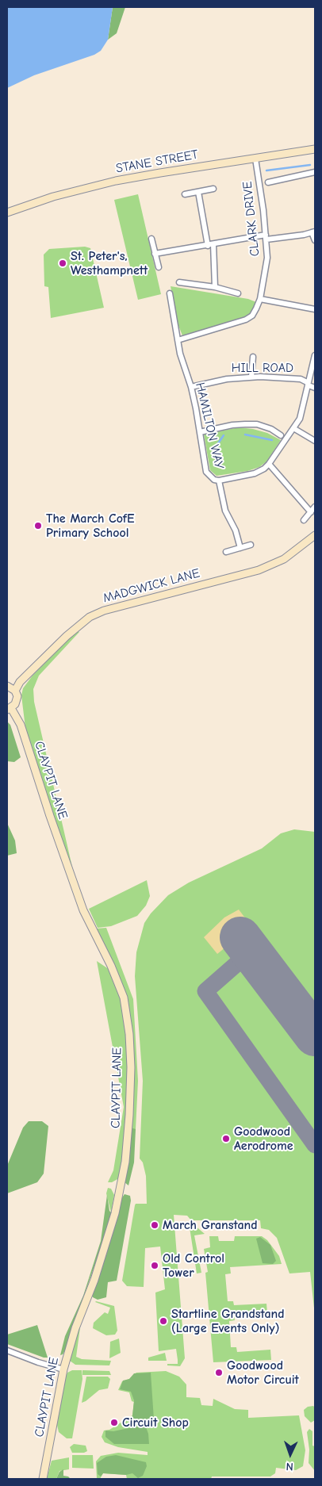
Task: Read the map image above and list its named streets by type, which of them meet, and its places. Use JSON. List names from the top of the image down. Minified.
{"streets":{"street":["STANE STREET","CLARK DRIVE","HILL ROAD","HAMILTON WAY","MADGWICK LANE","CLAYPIT LANE"]},"crossings":[["STANE STREET","CLARK DRIVE"],["CLARK DRIVE","HAMILTON WAY"],["HILL ROAD","HAMILTON WAY"]],"places":["St. Peter's, Westhampnett","The March CofE Primary School","Goodwood Aerodrome","March Granstand","Old Control Tower","Startline Grandstand (Large Events Only)","Goodwood Motor Circuit","Circuit Shop"],"north":"bottom"}
